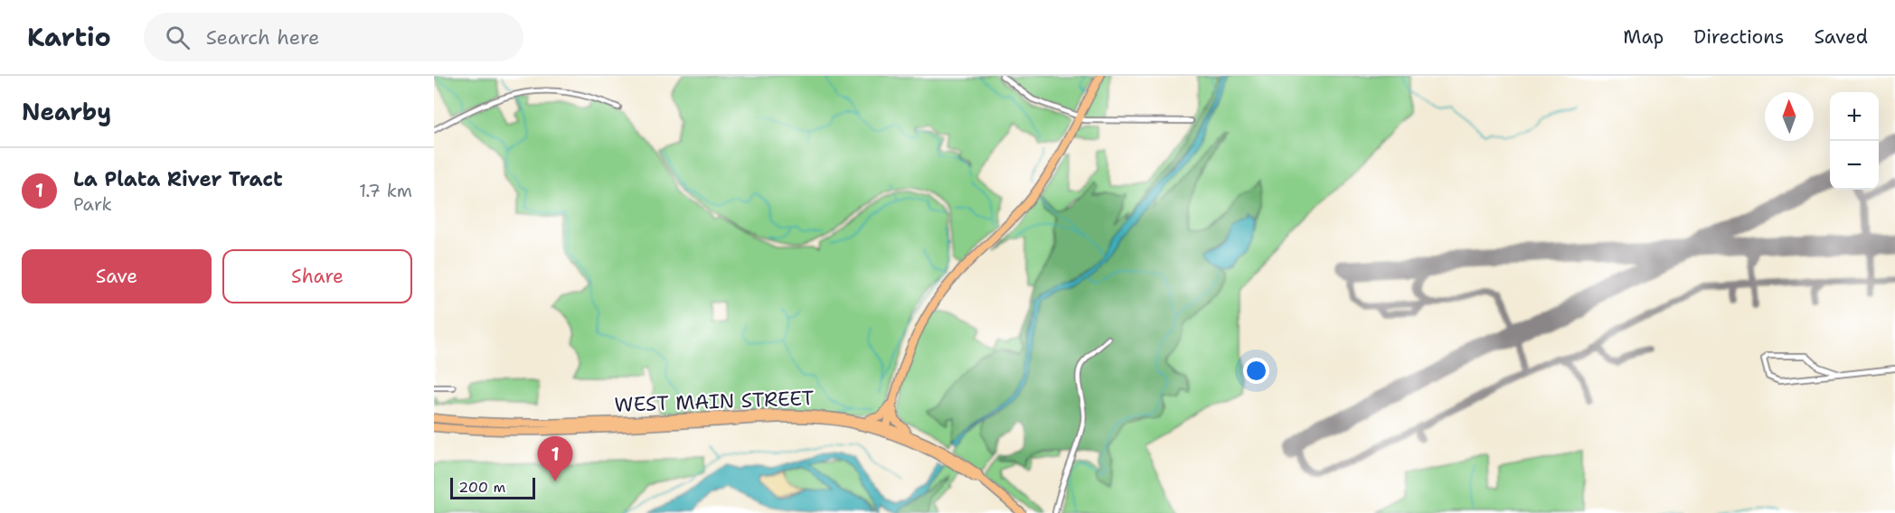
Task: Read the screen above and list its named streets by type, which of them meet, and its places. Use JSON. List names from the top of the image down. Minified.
{"streets":{"highway":["WEST MAIN STREET"]},"scale_bar":"200 m","north":"top","page":{"header":"Kartio","search":"Search here","nav":["Map","Directions","Saved"],"heading":"Nearby","map_buttons":["+","−"],"list":[{"mark":"1","name":"La Plata River Tract","note":"Park","value":"1.7 km"}],"buttons":["Save","Share"],"pins":"1","scale":"200 m"}}
